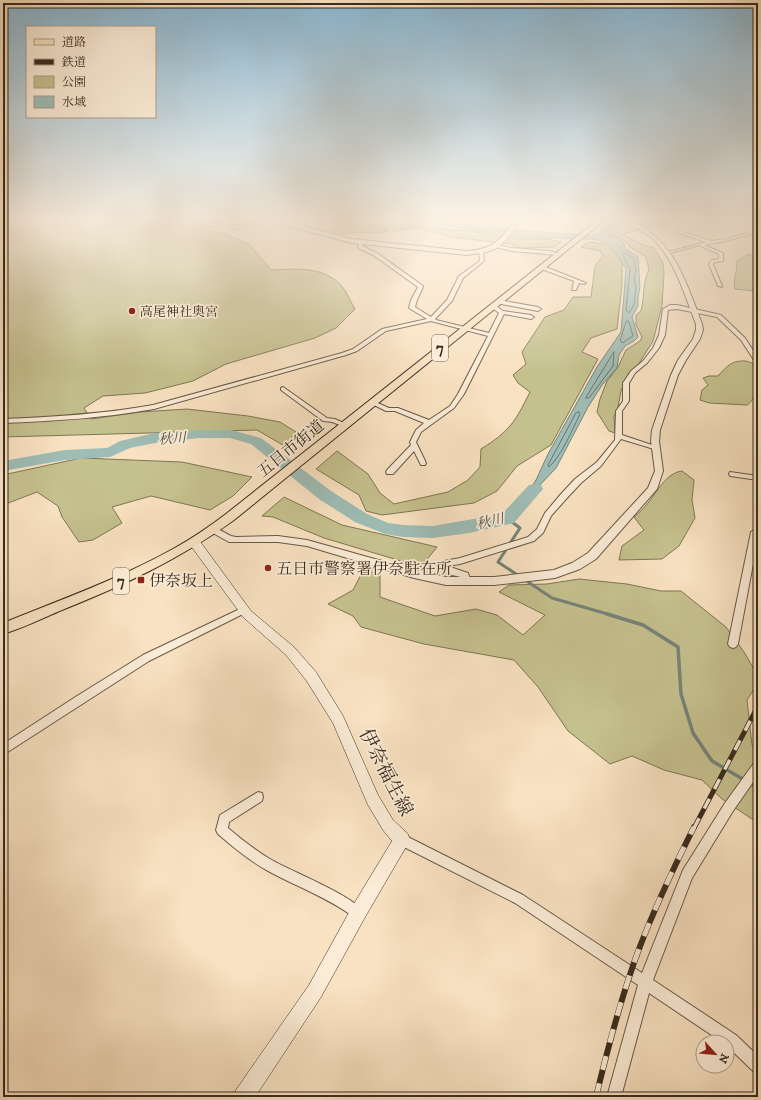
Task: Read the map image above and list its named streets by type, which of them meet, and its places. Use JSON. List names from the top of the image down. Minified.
{"streets":{"main road":["7","五日市街道","伊奈福生線"]},"crossings":[["五日市街道","伊奈福生線"]],"water":["秋川"],"places":{"other":["高尾神社奥宮","五日市警察署伊奈駐在所"],"transit":["伊奈坂上"]},"legend":["道路","鉄道","公園","水域"],"north":"bottom right"}
